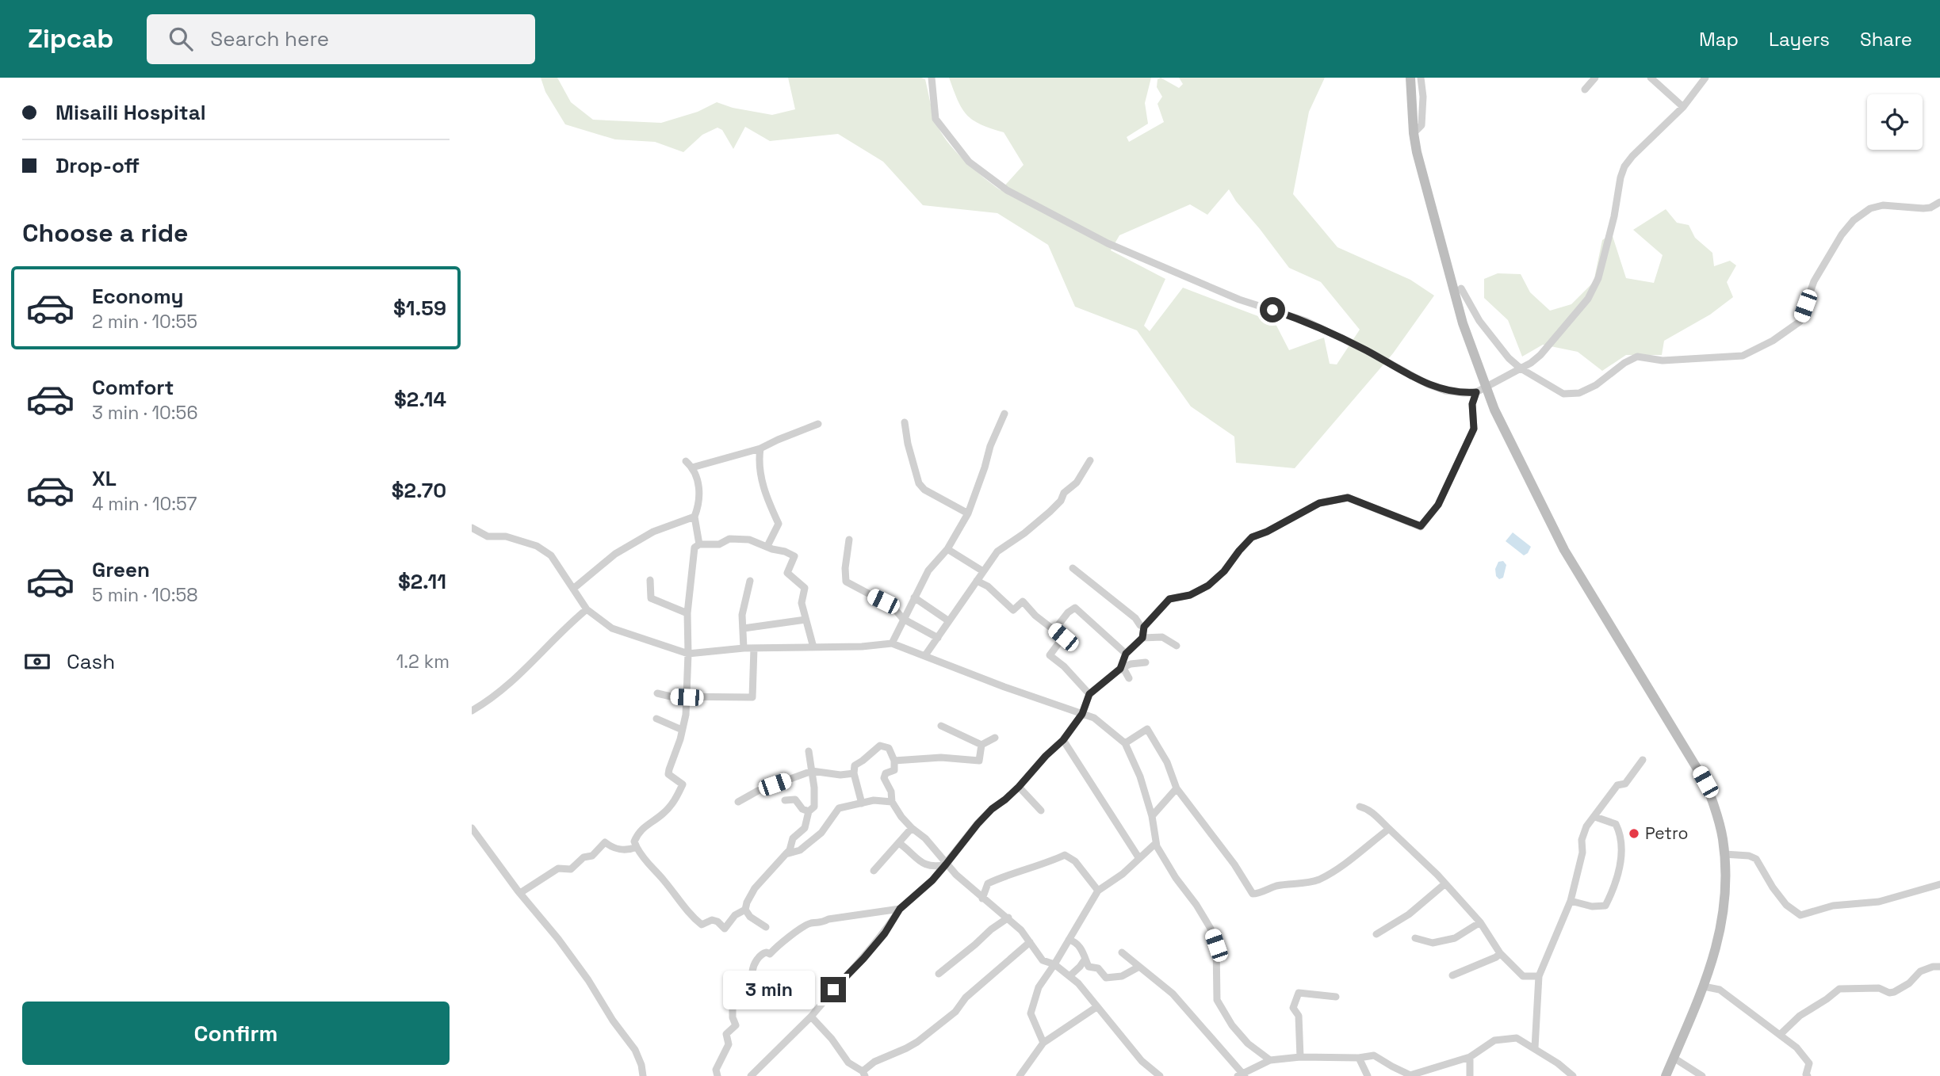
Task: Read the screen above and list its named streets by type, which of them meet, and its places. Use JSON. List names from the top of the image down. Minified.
{"places":["Petro"],"page":{"header":"Zipcab","search":"Search here","nav":["Map","Layers","Share"],"banner":["Misaili Hospital","Drop-off"],"heading":"Choose a ride","list":[{"name":"Economy","note":"2 min · 10:55","value":"$1.59"},{"name":"Comfort","note":"3 min · 10:56","value":"$2.14"},{"name":"XL","note":"4 min · 10:57","value":"$2.70"},{"name":"Green","note":"5 min · 10:58","value":"$2.11"}],"pay":["Cash","1.2 km"],"bubble":"3 min","buttons":"Confirm"}}
